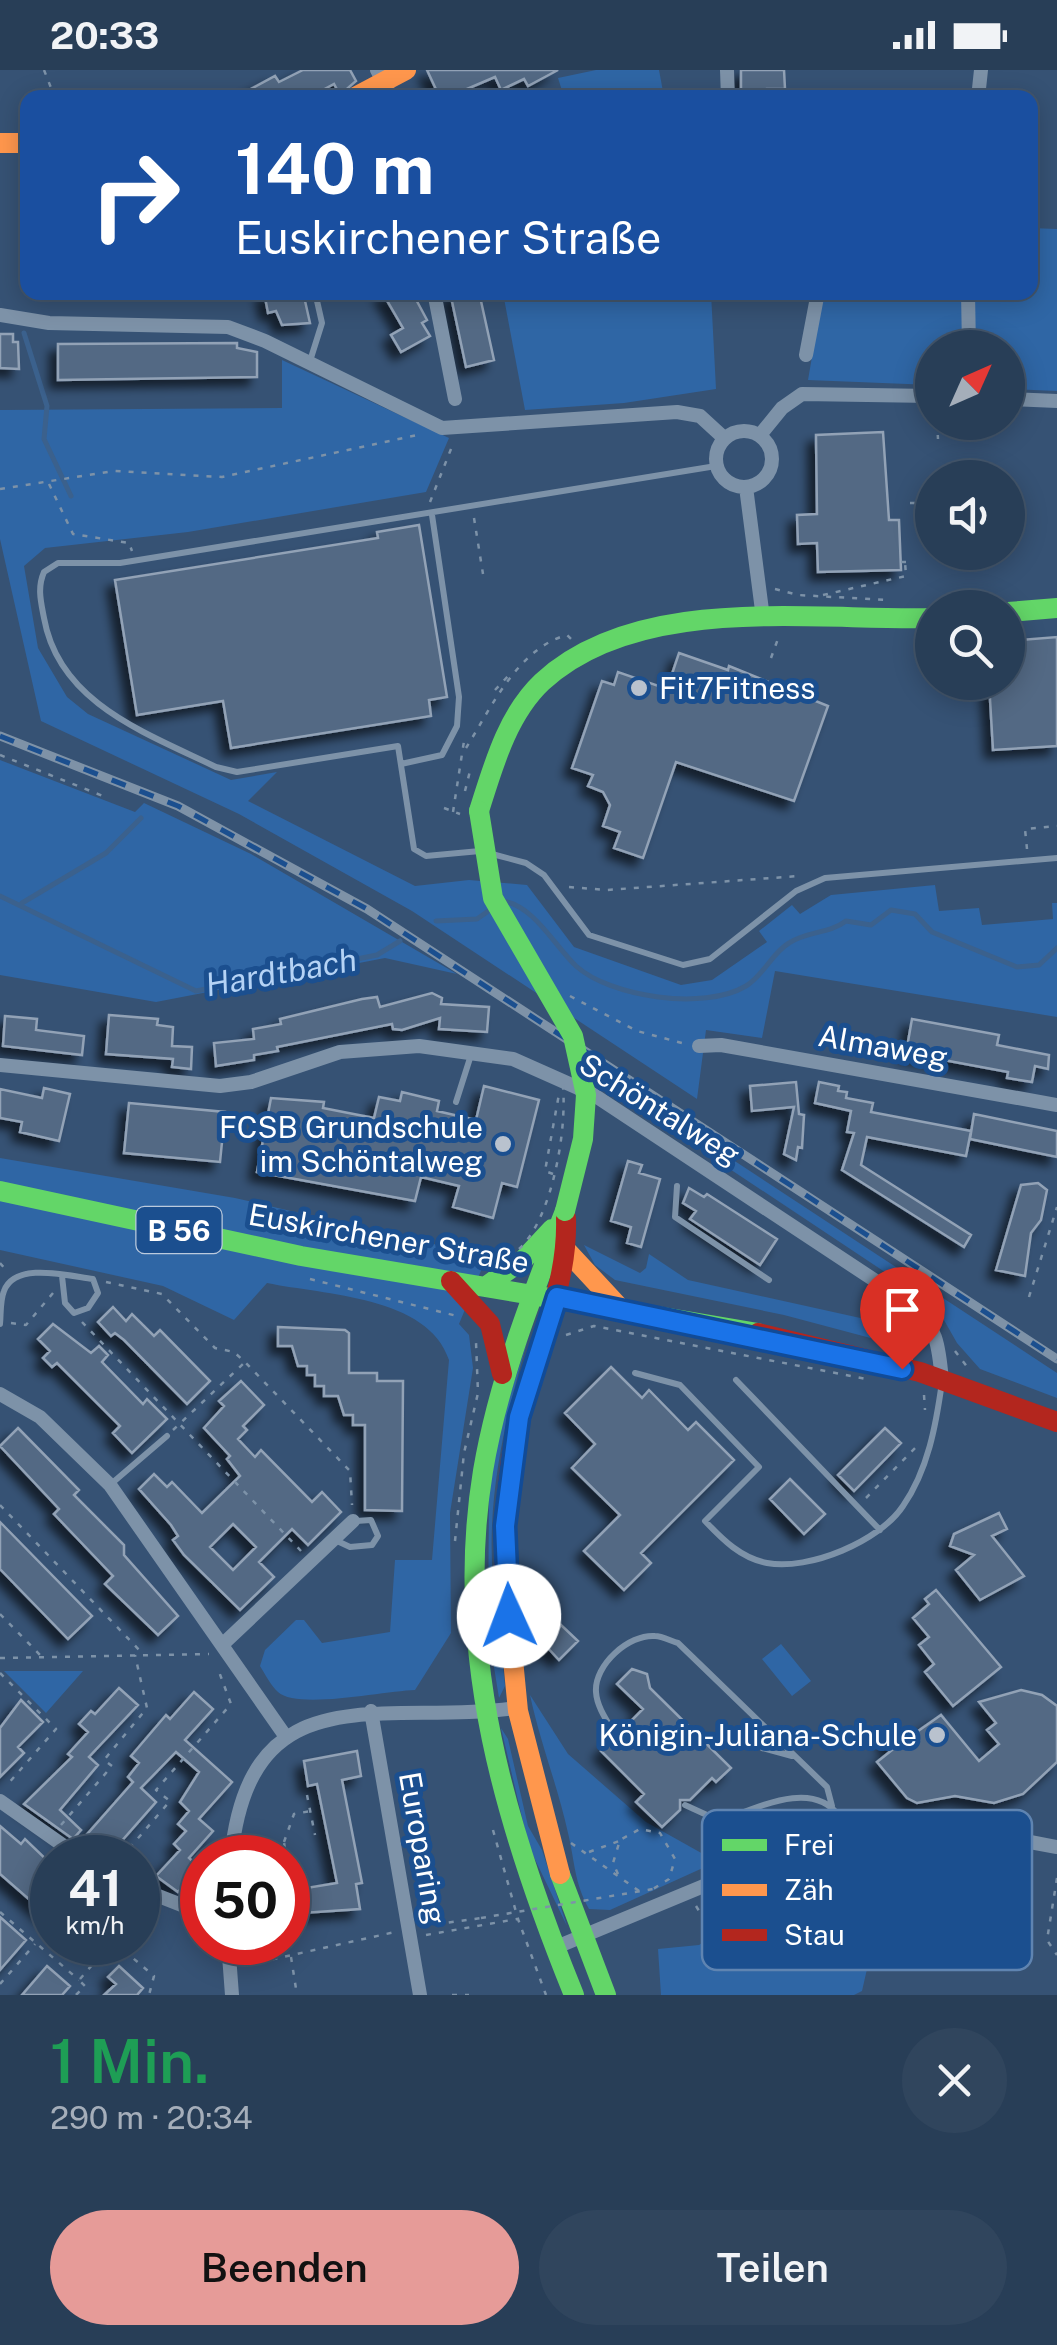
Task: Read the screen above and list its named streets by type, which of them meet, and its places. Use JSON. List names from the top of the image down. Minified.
{"streets":{"main road":["B 56","Euskirchener Straße"],"street":["Almaweg","Schöntalweg","Europaring"]},"crossings":[["Schöntalweg","Euskirchener Straße"]],"water":["Hardtbach"],"places":["Fit7Fitness","FCSB Grundschule im Schöntalweg","Königin-Juliana-Schule"],"legend":["Frei","Zäh","Stau"],"north":"top right","page":{"status":"20:33","turn":["140 m","Euskirchener Straße"],"speed":"41 km/h","limit":"50","heading":["1 Min.","290 m · 20:34"],"buttons":["Beenden","Teilen"]}}
